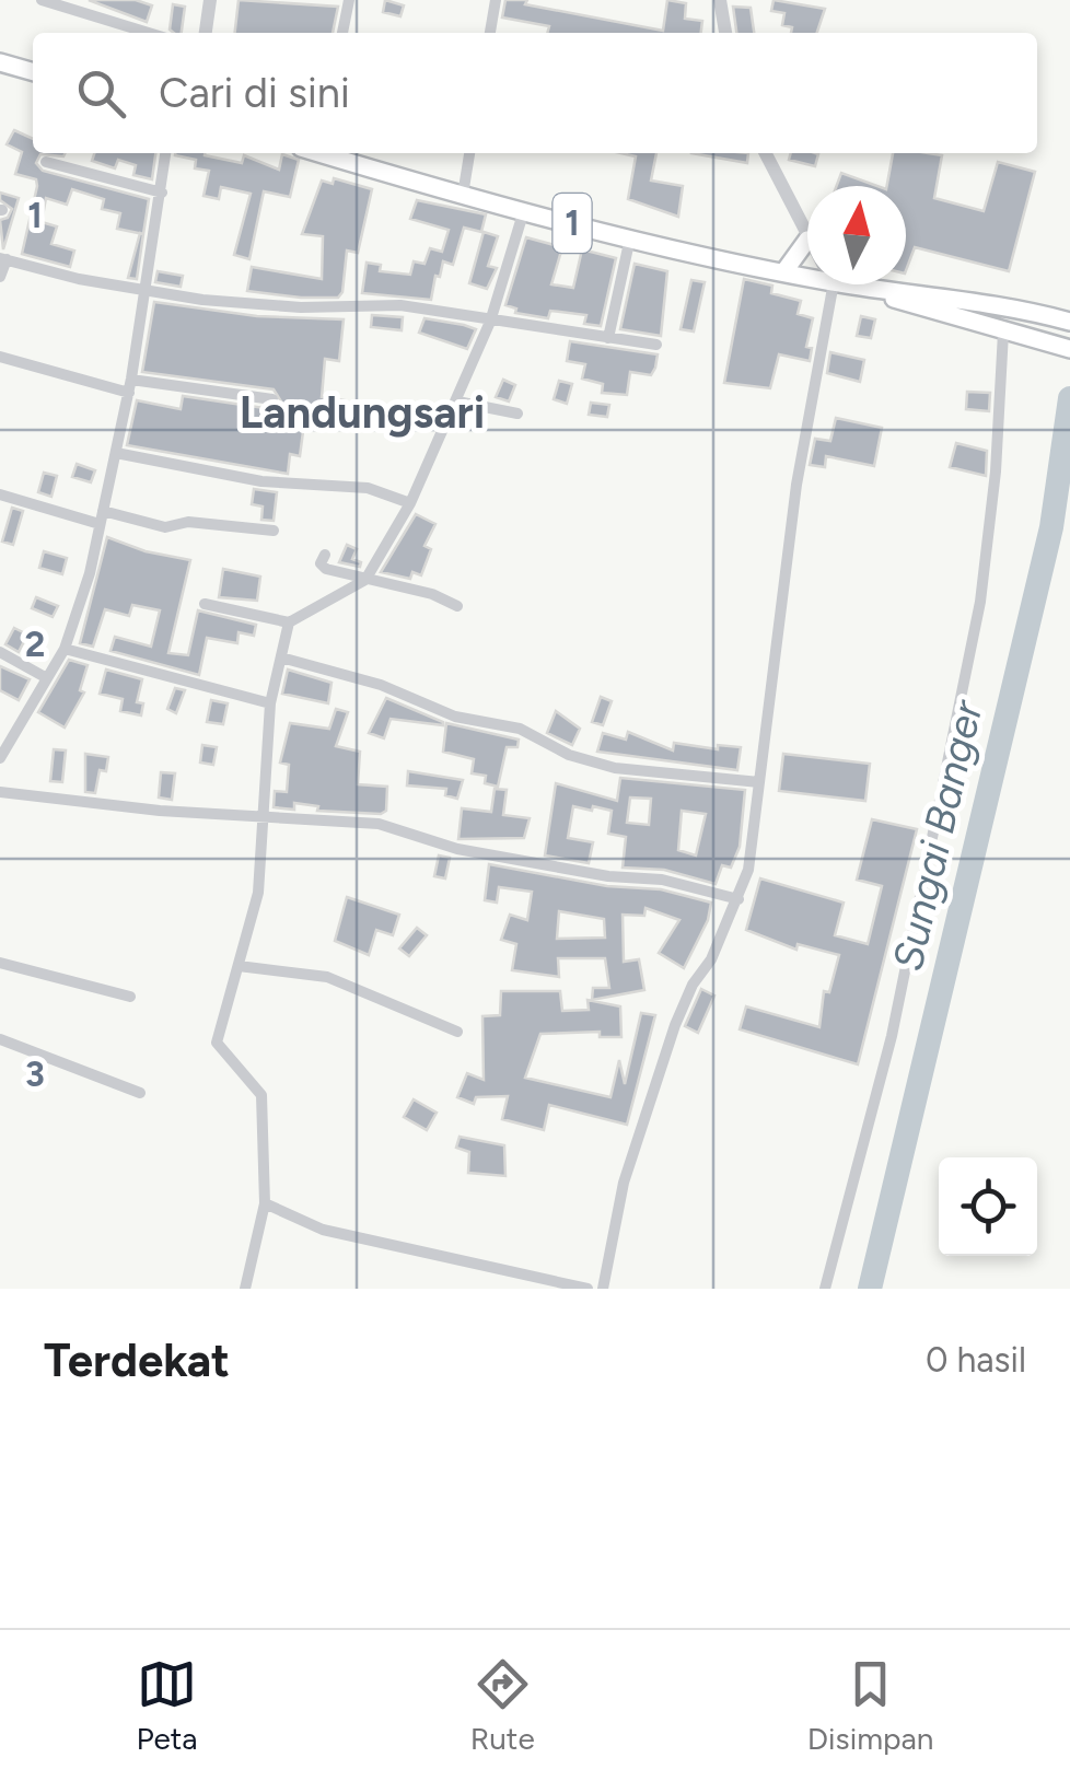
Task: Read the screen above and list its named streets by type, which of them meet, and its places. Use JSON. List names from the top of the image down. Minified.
{"streets":{"highway":["1"]},"districts":["Landungsari"],"water":["Sungai Banger"],"north":"top","page":{"search":"Cari di sini","heading":["Terdekat","0 hasil"],"nav":["Peta","Rute","Disimpan"]},"grid":{"rows":["1","2","3"]}}
